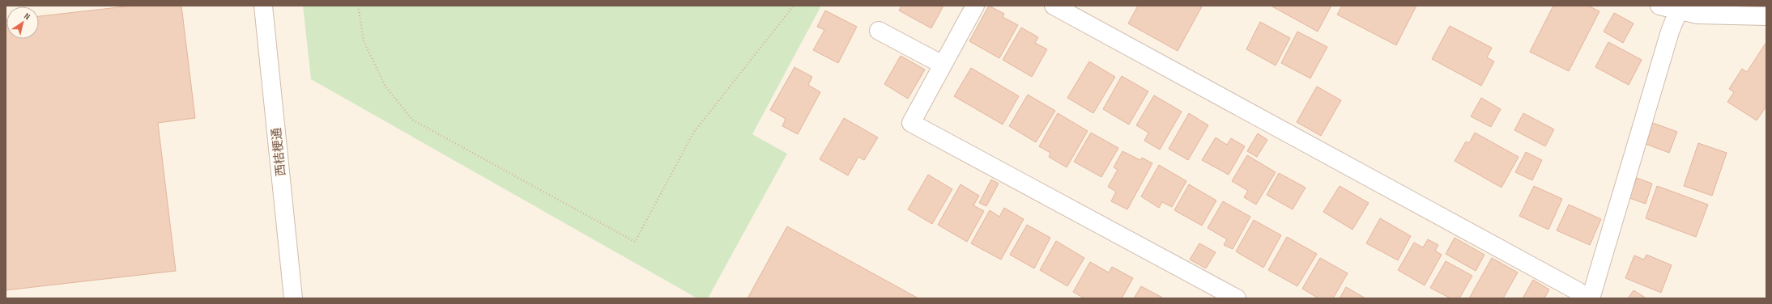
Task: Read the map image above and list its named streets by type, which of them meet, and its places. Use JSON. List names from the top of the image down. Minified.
{"streets":{"street":["西桔梗通"]},"north":"top right"}
